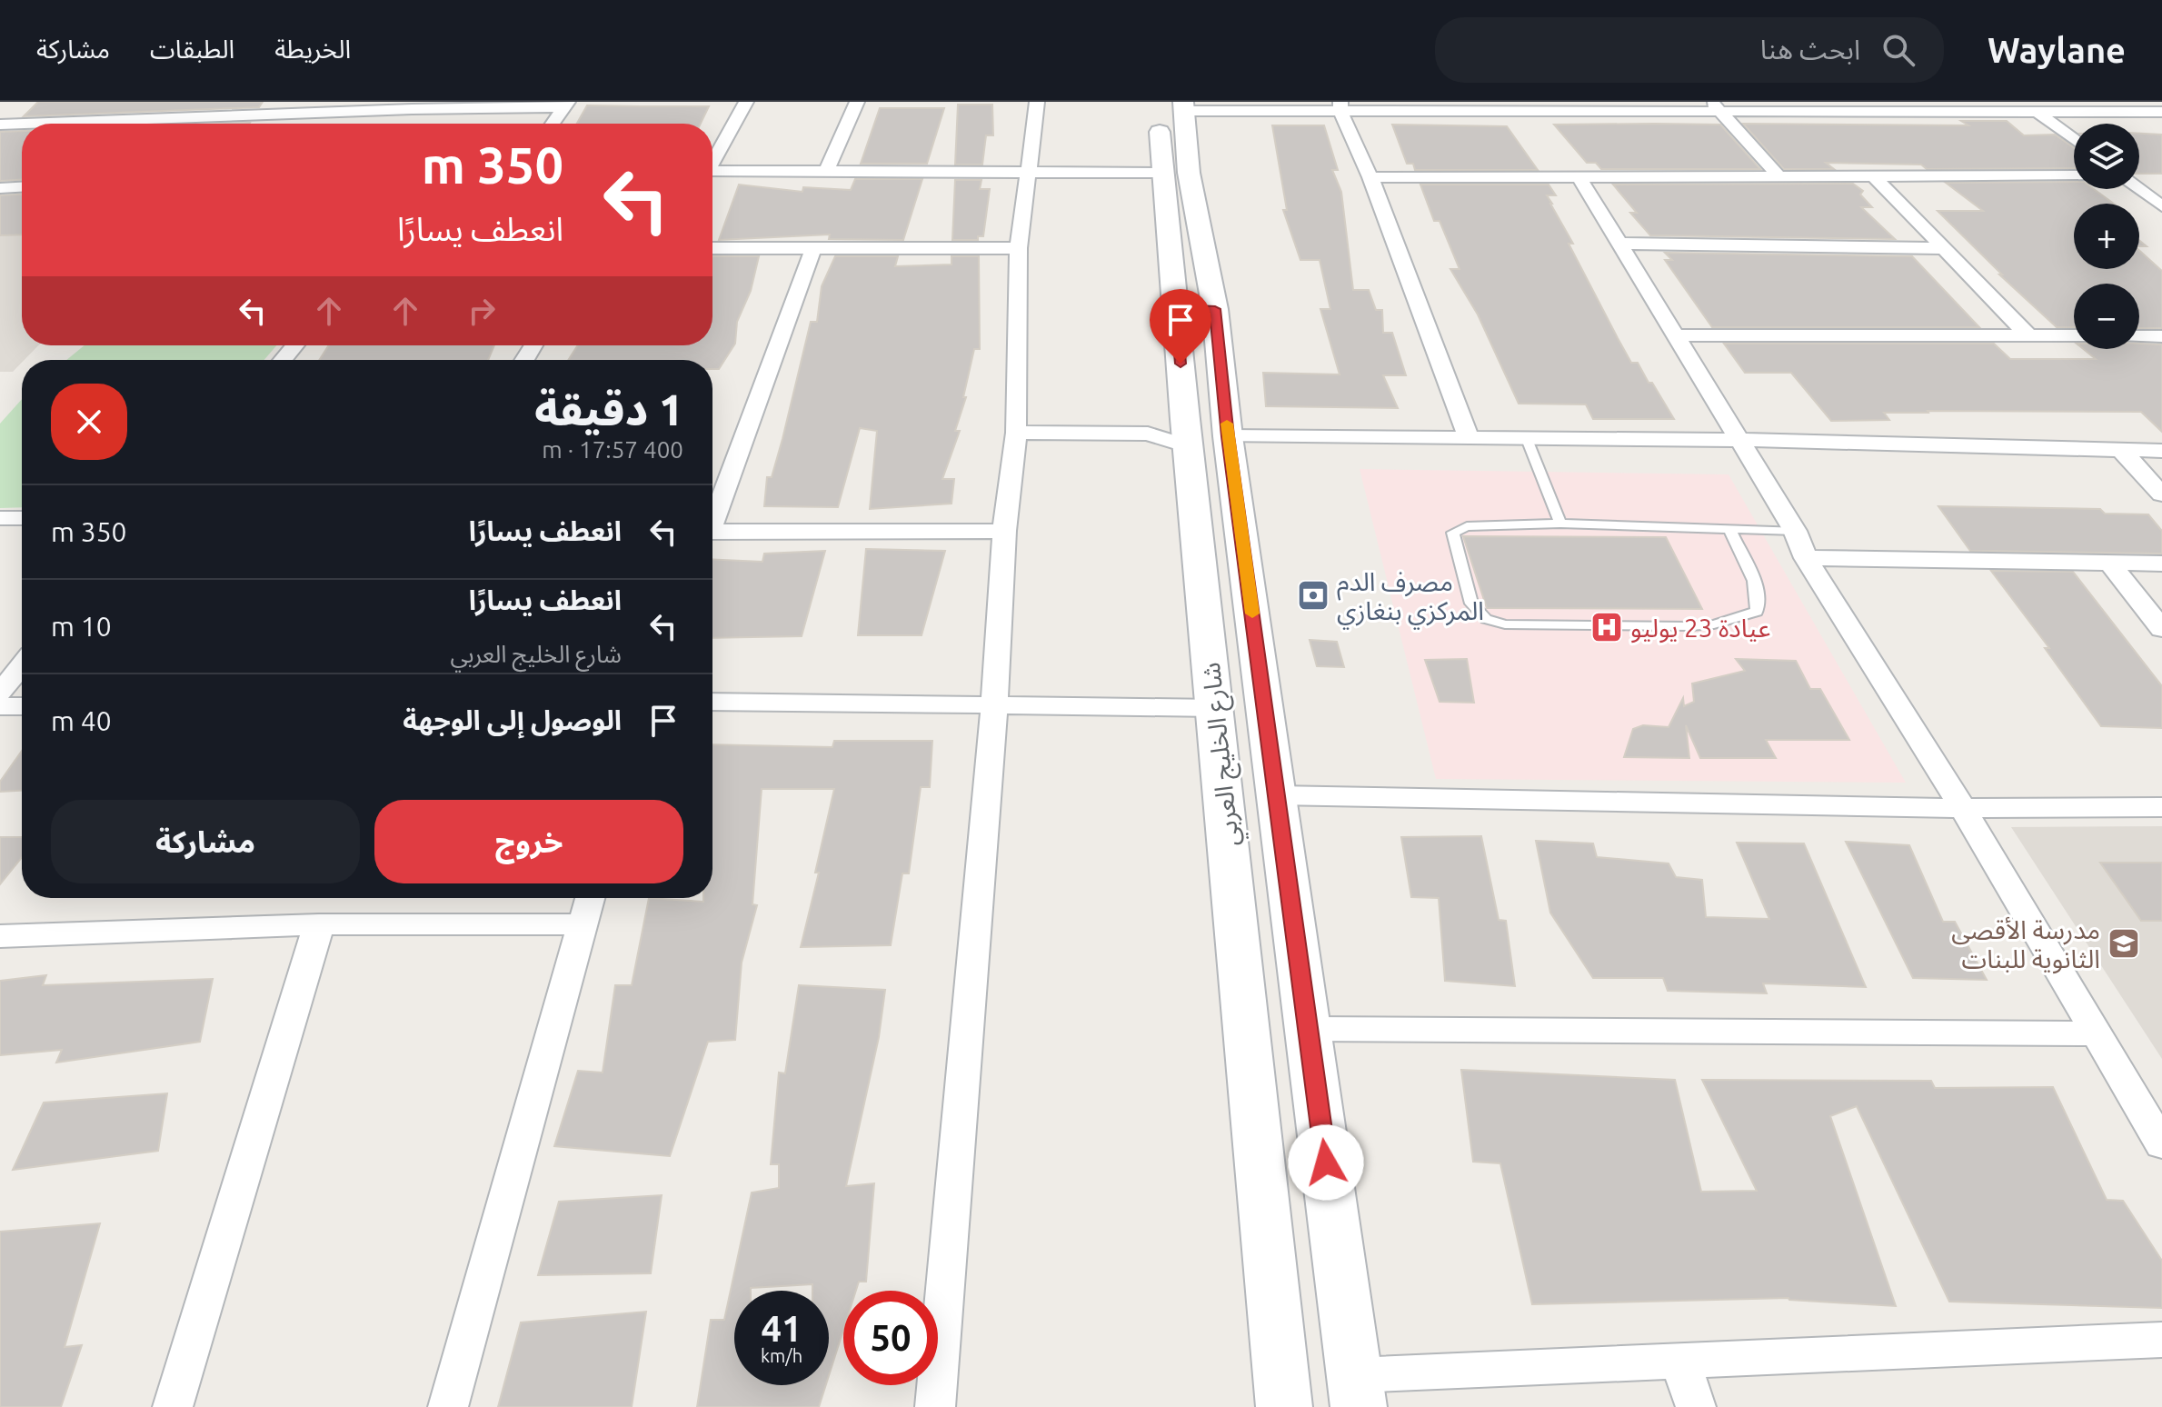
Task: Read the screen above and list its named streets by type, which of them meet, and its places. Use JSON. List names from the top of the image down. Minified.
{"streets":{"main road":["شارع الخليج العربي"]},"places":{"bank":["مصرف الدم المركزي بنغازي"],"hospital":["عيادة 23 يوليو"],"school or university":["مدرسة الأقصى الثانوية للبنات"]},"page":{"header":"Waylane","search":"ابحث هنا","nav":["الخريطة","الطبقات","مشاركة"],"map_buttons":["+","−"],"turn":["350 m","انعطف يسارًا"],"heading":["1 دقيقة","400 m · 17:57"],"list":[{"name":"انعطف يسارًا","value":"350 m"},{"name":"انعطف يسارًا","note":"شارع الخليج العربي","value":"10 m"},{"name":"الوصول إلى الوجهة","value":"40 m"}],"buttons":["خروج","مشاركة"],"speed":"41 km/h","limit":"50"}}
